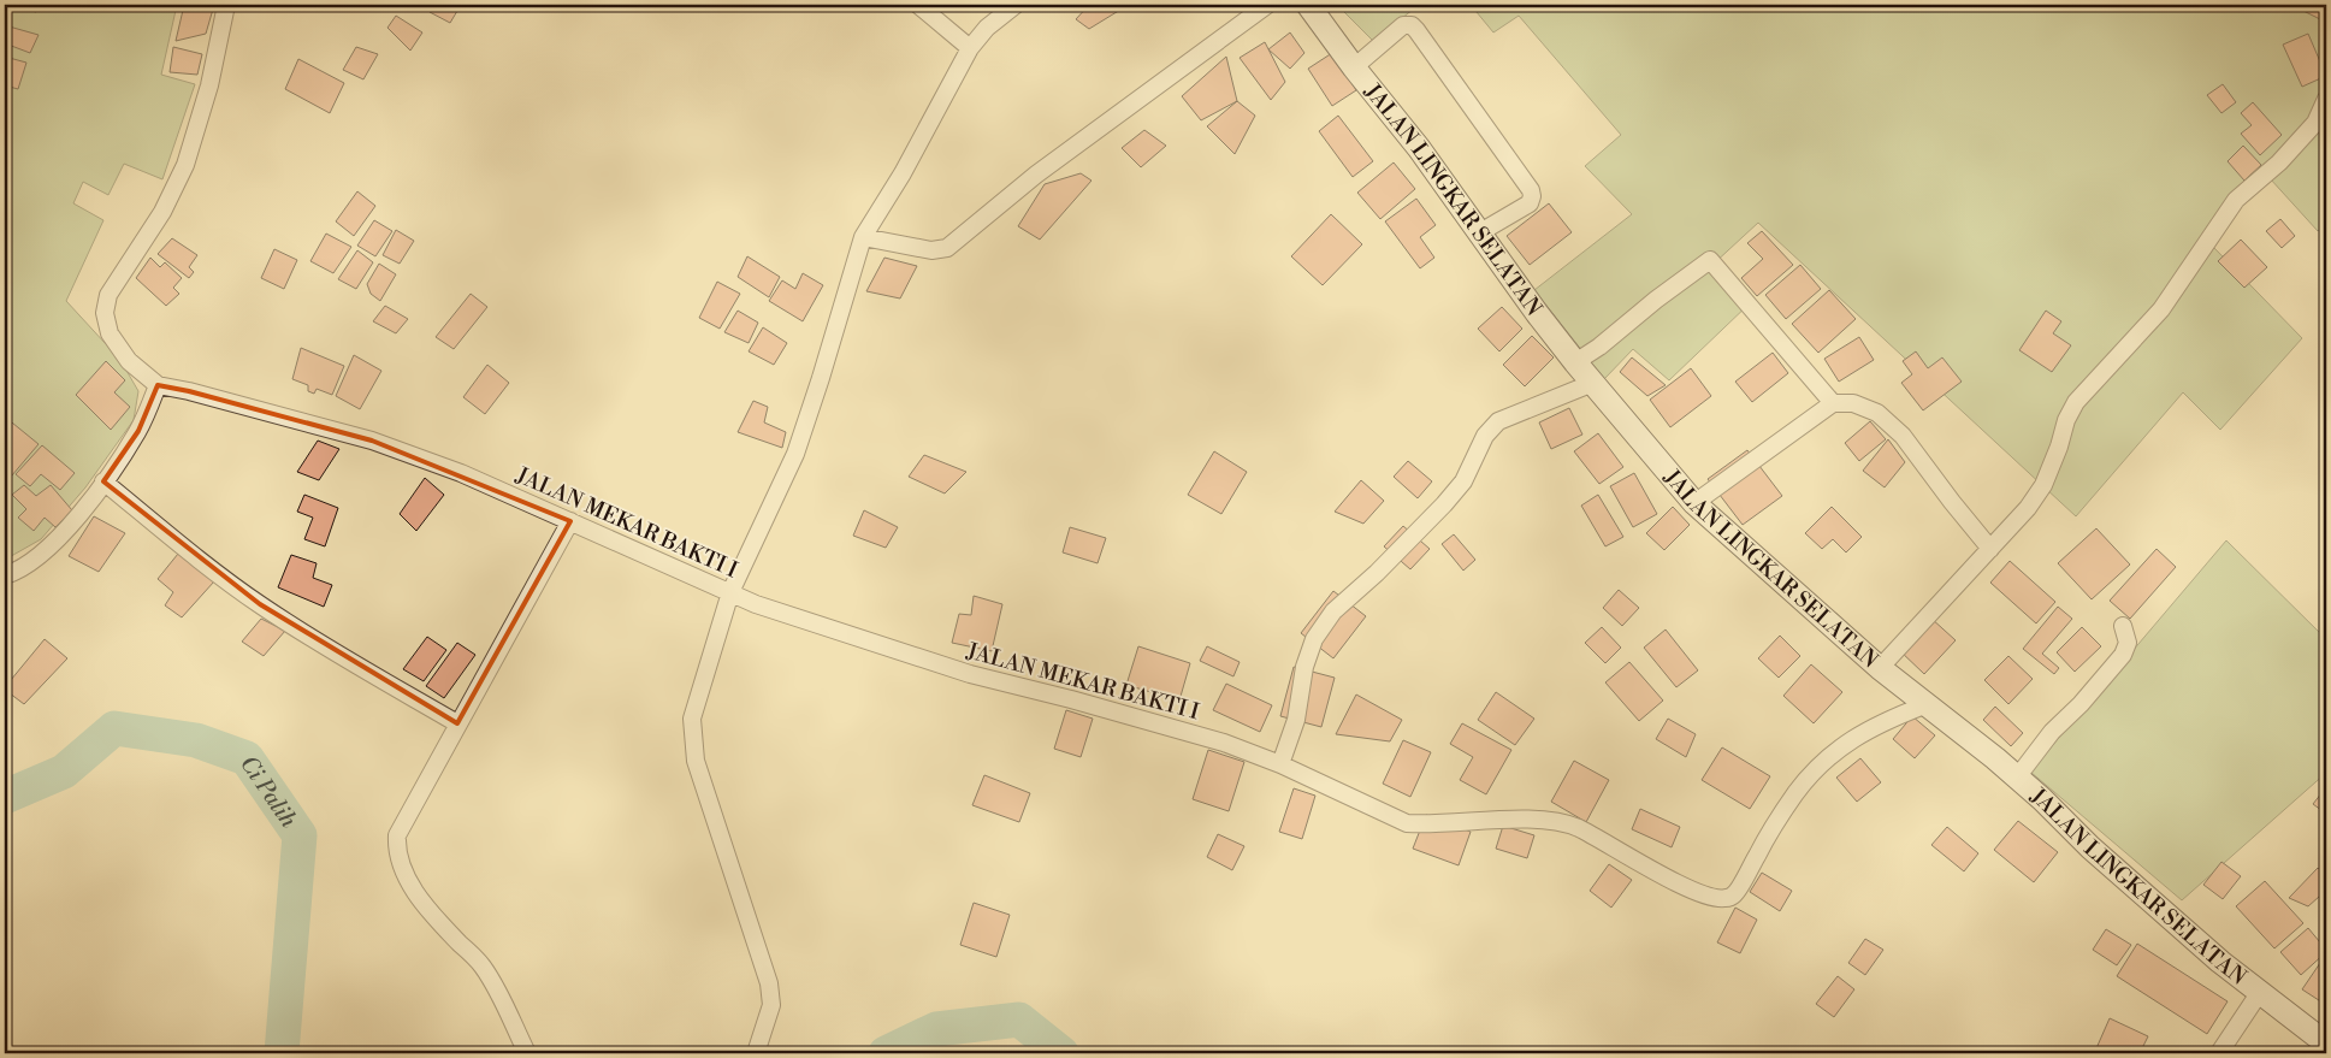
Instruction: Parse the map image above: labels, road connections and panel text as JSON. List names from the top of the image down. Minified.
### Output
{"streets":{"street":["JALAN LINGKAR SELATAN","JALAN MEKAR BAKTI I"]},"crossings":[["JALAN LINGKAR SELATAN","JALAN MEKAR BAKTI I"]],"water":["Ci Palih"]}
